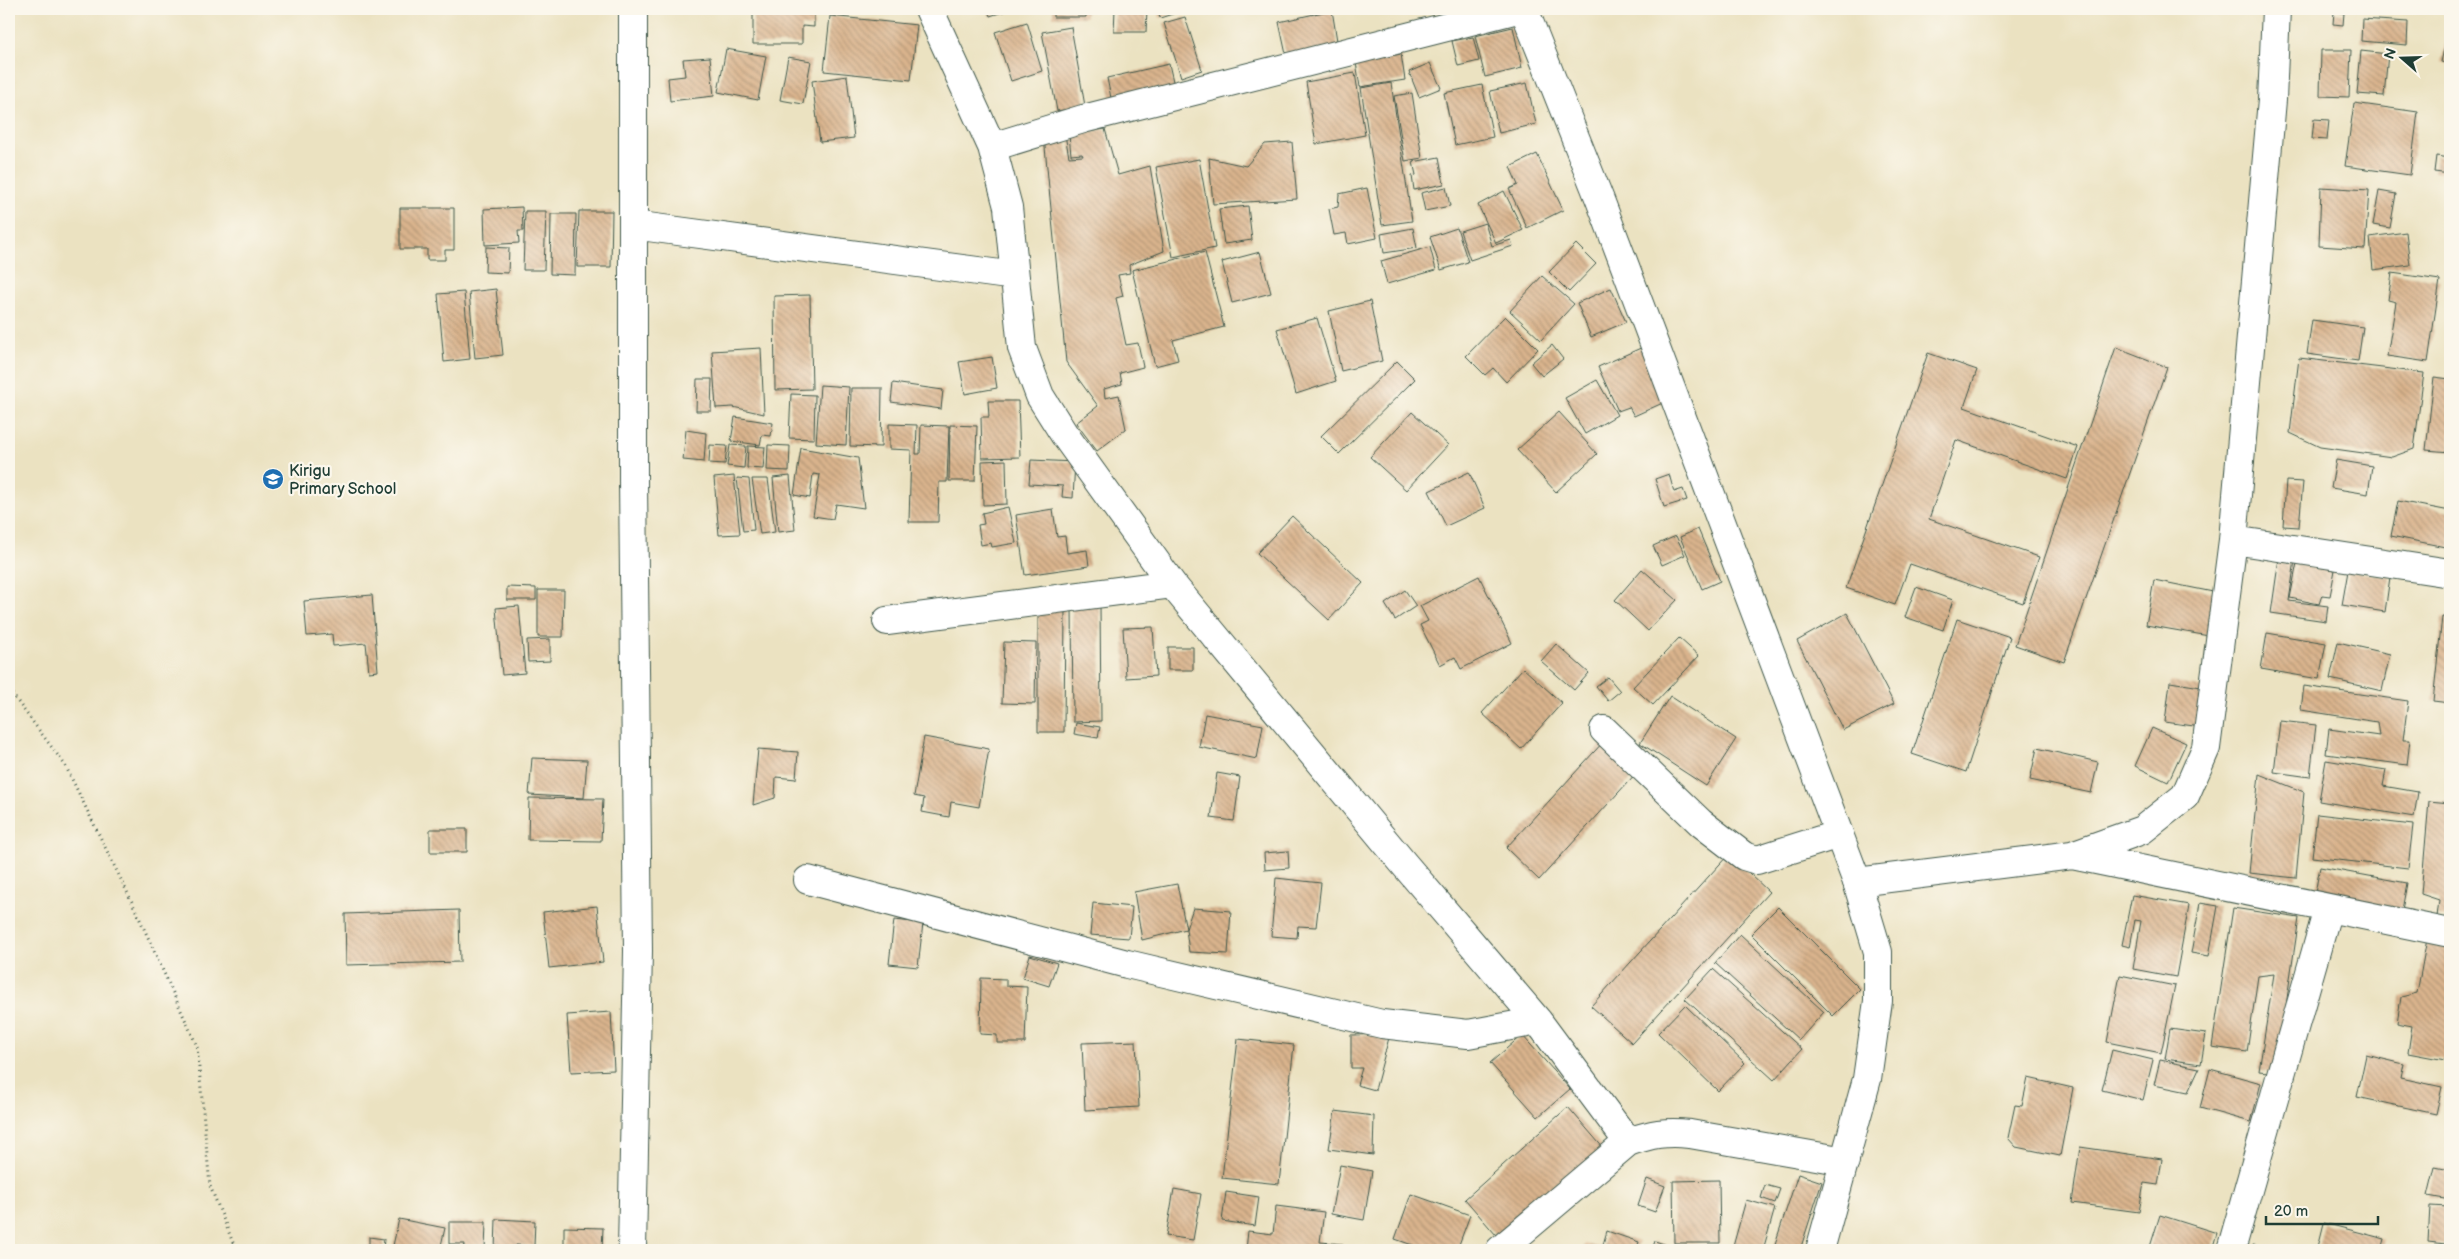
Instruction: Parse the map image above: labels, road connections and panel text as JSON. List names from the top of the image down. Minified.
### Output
{"places":{"school or university":["Kirigu Primary School"]},"scale_bar":"20 m","north":"left"}
